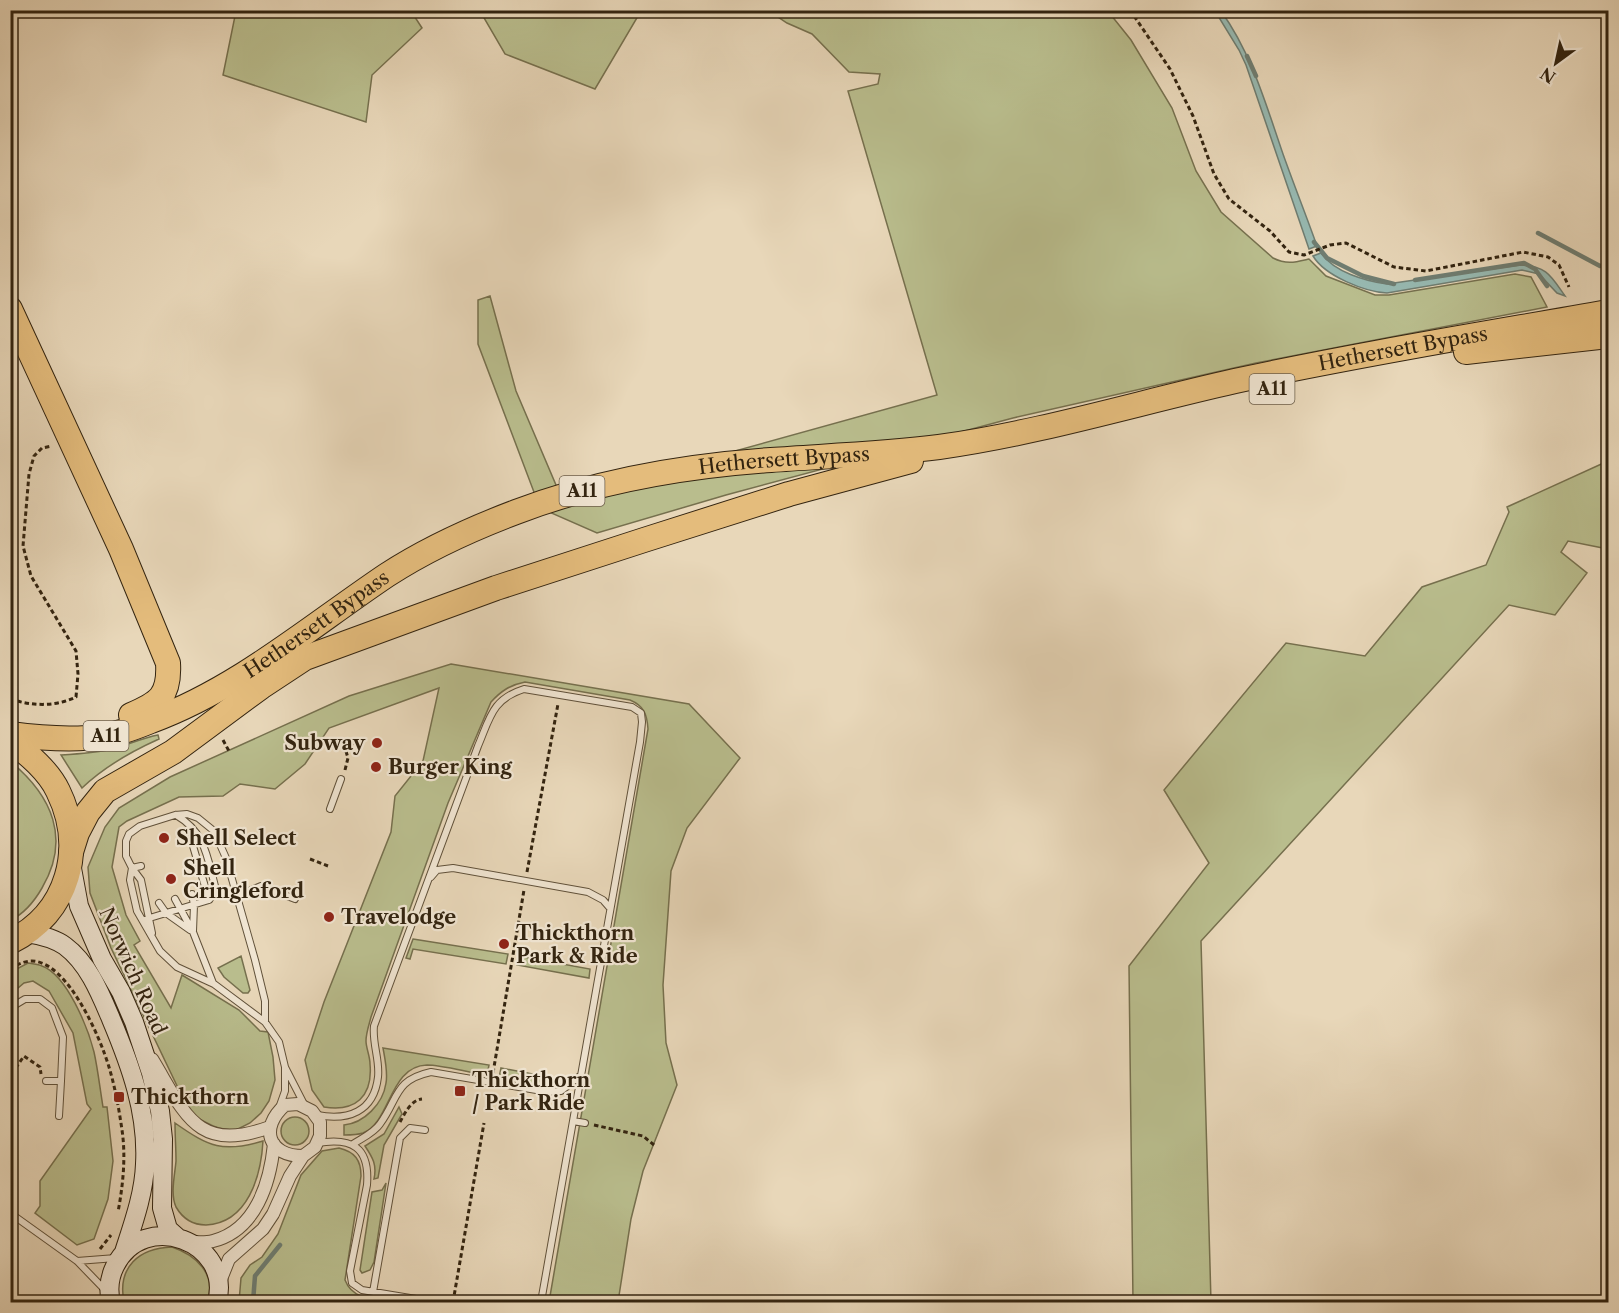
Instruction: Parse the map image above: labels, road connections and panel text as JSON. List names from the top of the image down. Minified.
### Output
{"streets":{"highway":["Hethersett Bypass","A11"],"main road":["Norwich Road"]},"crossings":[["Hethersett Bypass","Norwich Road"]],"places":{"other":["Subway","Burger King","Shell Select","Shell Cringleford","Travelodge","Thickthorn Park & Ride"],"transit":["Thickthorn / Park Ride","Thickthorn"]},"north":"bottom left"}
